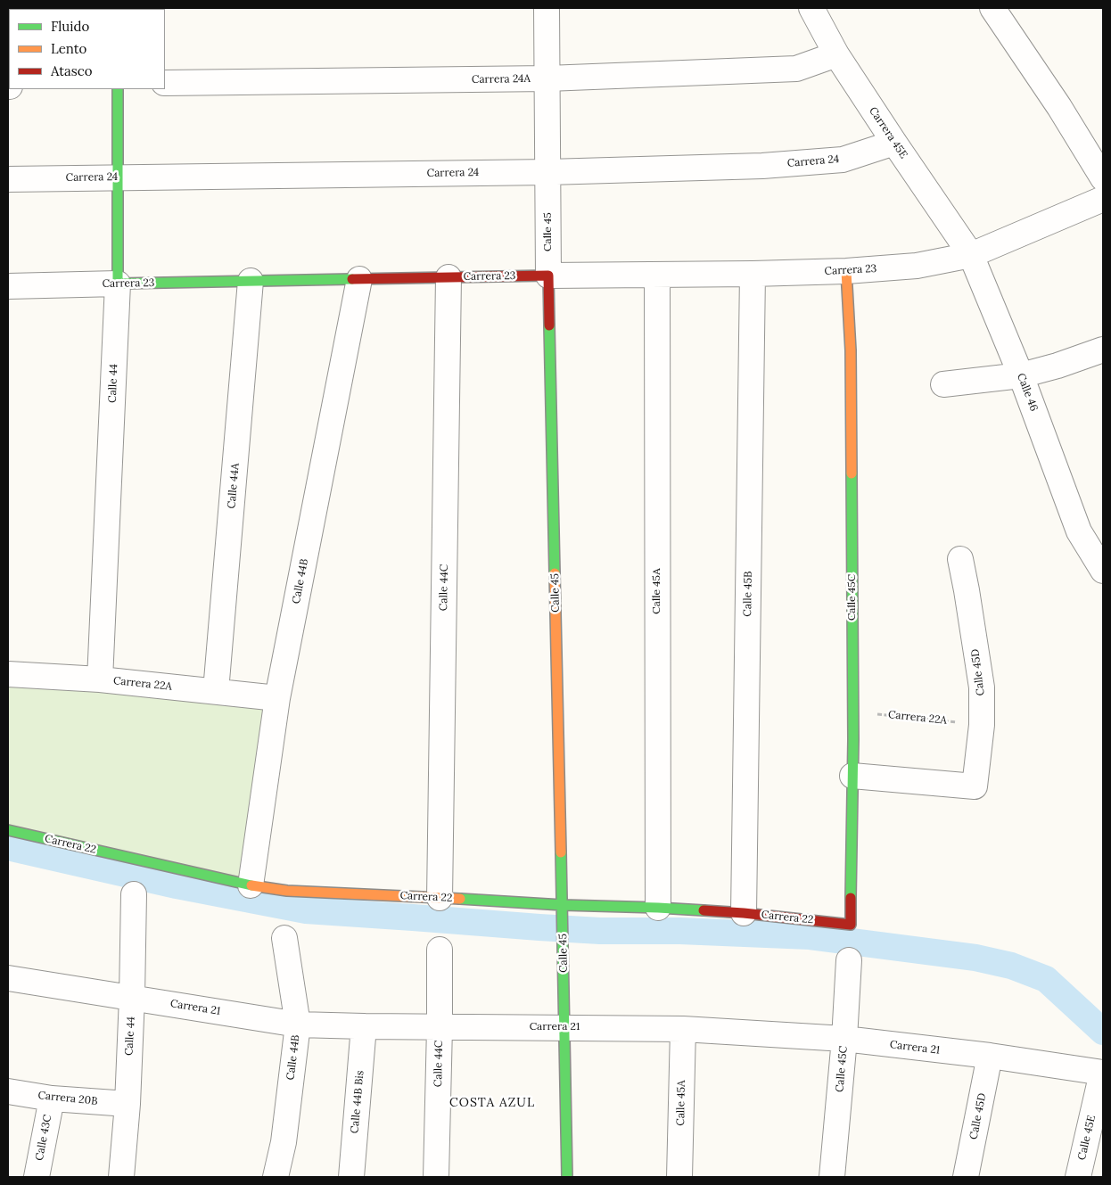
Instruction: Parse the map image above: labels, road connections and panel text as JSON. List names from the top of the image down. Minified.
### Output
{"streets":{"street":["Carrera 24A","Carrera 45E","Carrera 24","Calle 45","Carrera 23","Calle 44","Calle 46","Calle 44A","Calle 44B","Calle 44C","Calle 45A","Calle 45B","Calle 45C","Calle 45D","Carrera 22A","Carrera 22","Carrera 21","Carrera 20B","Calle 44B Bis","Calle 43C","Calle 45E"]},"crossings":[["Carrera 24A","Carrera 45E"],["Carrera 24A","Calle 45"],["Carrera 45E","Carrera 24"],["Carrera 45E","Carrera 23"],["Carrera 45E","Calle 46"],["Carrera 24","Calle 45"],["Carrera 24","Calle 44"],["Calle 45","Carrera 23"],["Calle 45","Carrera 22"],["Calle 45","Carrera 21"],["Carrera 23","Calle 44"],["Carrera 23","Calle 46"],["Carrera 23","Calle 44A"],["Carrera 23","Calle 44B"],["Carrera 23","Calle 44C"],["Carrera 23","Calle 45A"],["Carrera 23","Calle 45B"],["Carrera 23","Calle 45C"],["Calle 44","Carrera 22A"],["Calle 44","Carrera 21"],["Calle 44","Carrera 20B"],["Calle 44A","Carrera 22A"],["Calle 44B","Carrera 22A"],["Calle 44B","Carrera 22"],["Calle 44B","Carrera 21"],["Calle 44C","Carrera 22"],["Calle 44C","Carrera 21"],["Calle 45A","Carrera 22"],["Calle 45A","Carrera 21"],["Calle 45B","Carrera 22"],["Calle 45C","Calle 45D"],["Calle 45C","Carrera 22A"],["Calle 45C","Carrera 22"],["Calle 45C","Carrera 21"],["Calle 45D","Carrera 22A"],["Calle 45D","Carrera 21"],["Carrera 21","Calle 44B Bis"],["Carrera 21","Calle 45E"],["Carrera 20B","Calle 43C"]],"districts":["COSTA AZUL"],"legend":["Fluido","Lento","Atasco"]}
